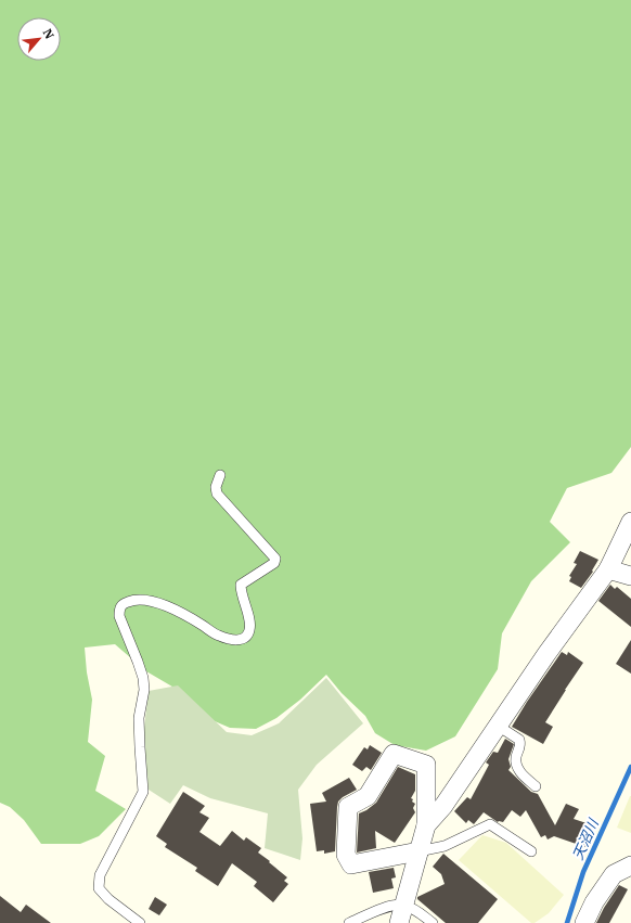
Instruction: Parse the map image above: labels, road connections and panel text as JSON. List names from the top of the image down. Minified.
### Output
{"water":["天沼川"],"north":"top right"}
